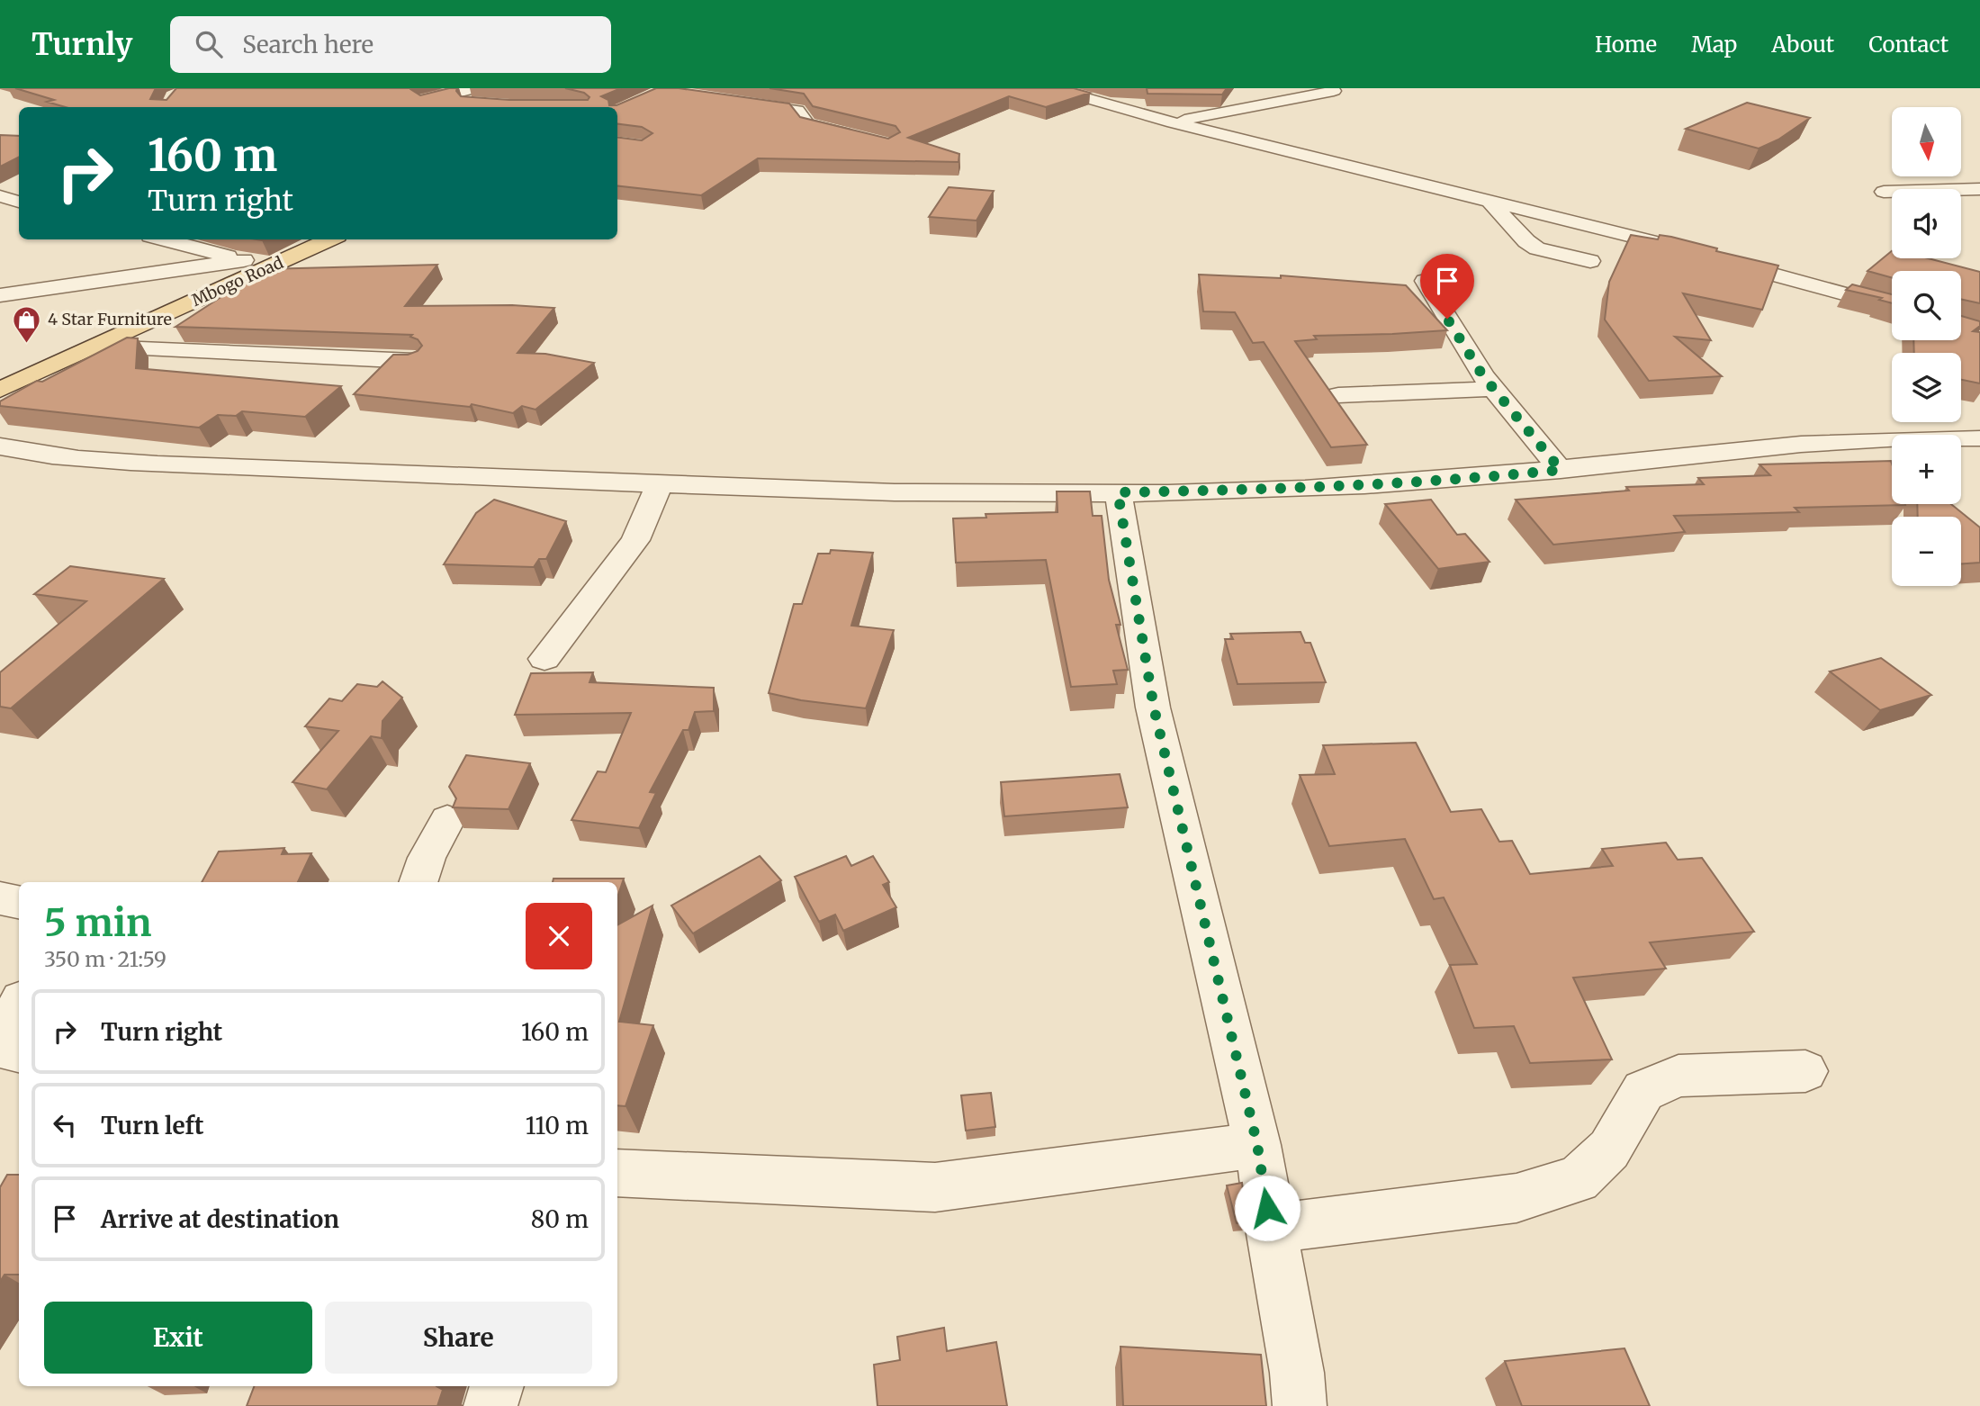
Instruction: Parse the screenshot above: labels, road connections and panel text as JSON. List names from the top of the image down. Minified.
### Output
{"streets":{"main road":["Mbogo Road"]},"places":{"shop":["4 Star Furniture"]},"north":"bottom","page":{"header":"Turnly","search":"Search here","nav":["Home","Map","About","Contact"],"map_buttons":["+","−"],"turn":["160 m","Turn right"],"heading":["5 min","350 m · 21:59"],"list":[{"name":"Turn right","value":"160 m"},{"name":"Turn left","value":"110 m"},{"name":"Arrive at destination","value":"80 m"}],"buttons":["Exit","Share"]}}
